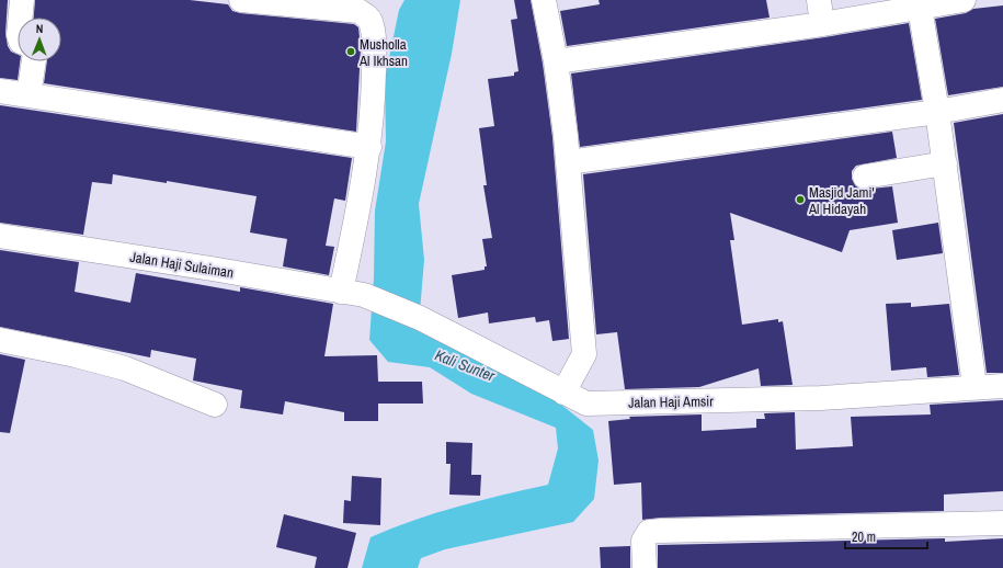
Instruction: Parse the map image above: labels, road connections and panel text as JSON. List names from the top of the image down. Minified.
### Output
{"streets":{"street":["Jalan Haji Sulaiman","Jalan Haji Amsir"]},"crossings":[["Jalan Haji Sulaiman","Jalan Haji Amsir"]],"water":["Kali Sunter"],"places":["Musholla Al Ikhsan","Masjid Jami' Al Hidayah"],"scale_bar":"20 m","north":"top"}
